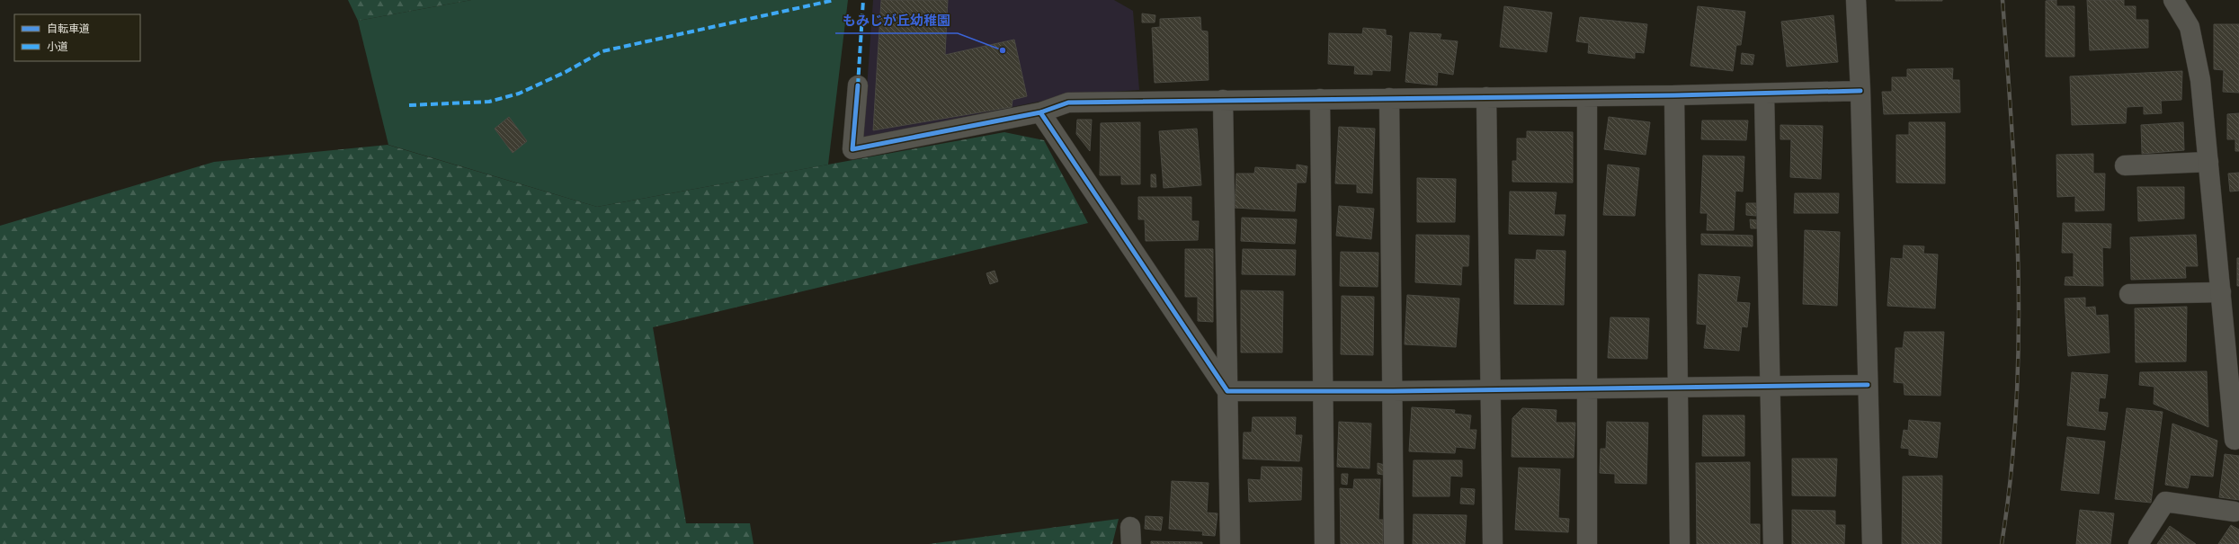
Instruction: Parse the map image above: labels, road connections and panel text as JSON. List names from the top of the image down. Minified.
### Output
{"places":["もみじが丘幼稚園"],"legend":["自転車道","小道"]}
